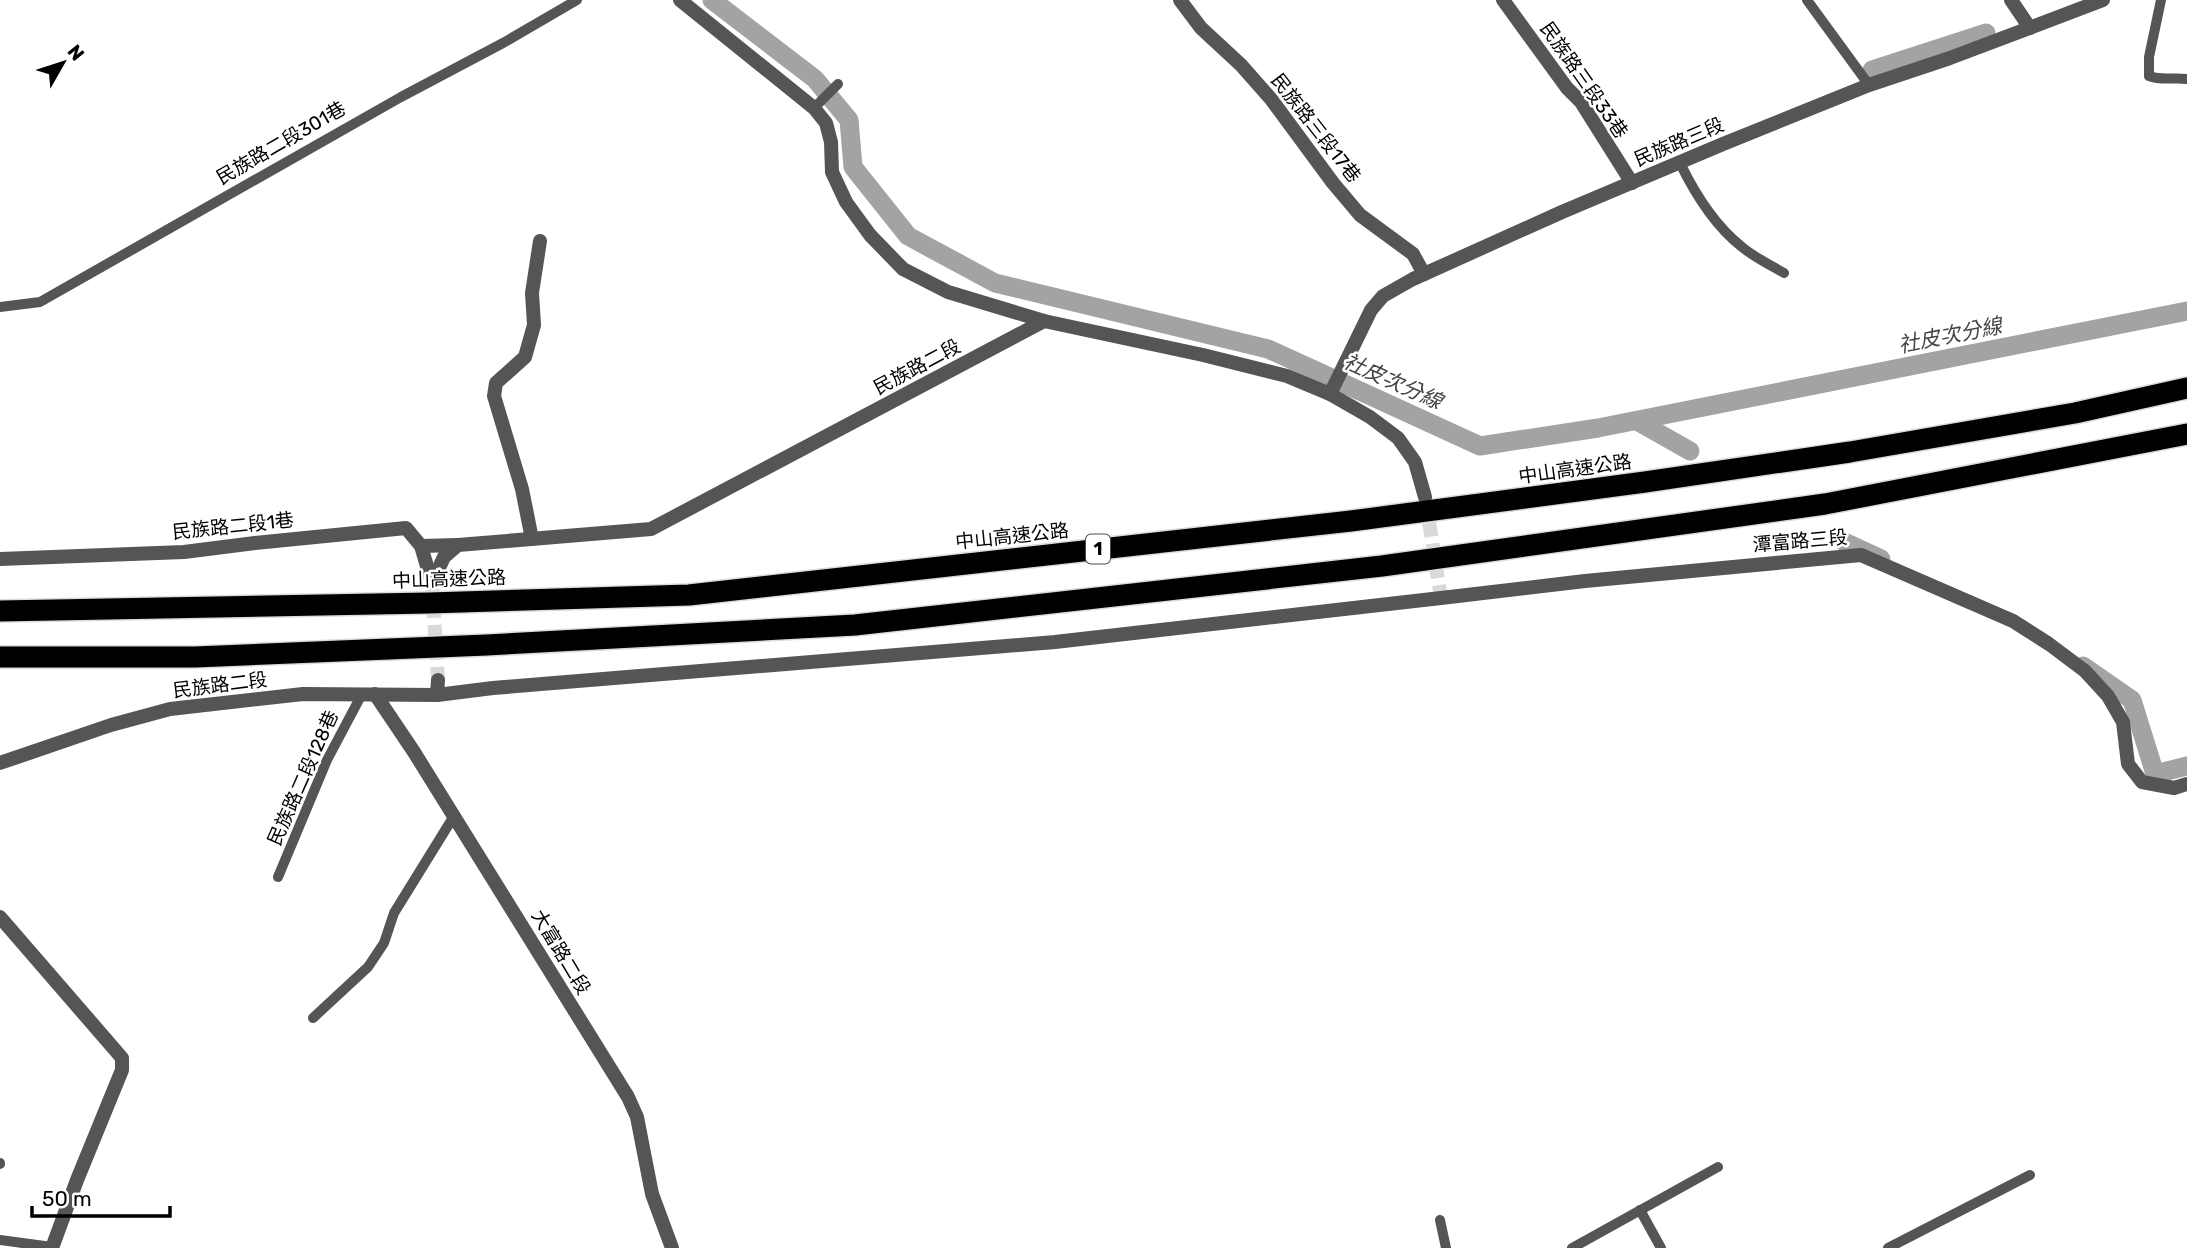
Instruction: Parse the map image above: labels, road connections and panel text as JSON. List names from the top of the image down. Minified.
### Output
{"streets":{"highway":["中山高速公路","1"],"street":["民族路三段33巷","民族路三段17巷","民族路三段","民族路二段","民族路二段1巷","潭富路三段","大富路二段"],"lane":["民族路二段301巷","民族路二段128巷"]},"crossings":[["民族路三段33巷","民族路三段"],["民族路三段17巷","民族路三段"],["民族路二段","民族路二段1巷"],["民族路二段","潭富路三段"],["民族路二段","民族路二段128巷"],["民族路二段","大富路二段"],["民族路二段128巷","大富路二段"]],"water":["社皮次分線"],"scale_bar":"50 m","north":"top right"}
